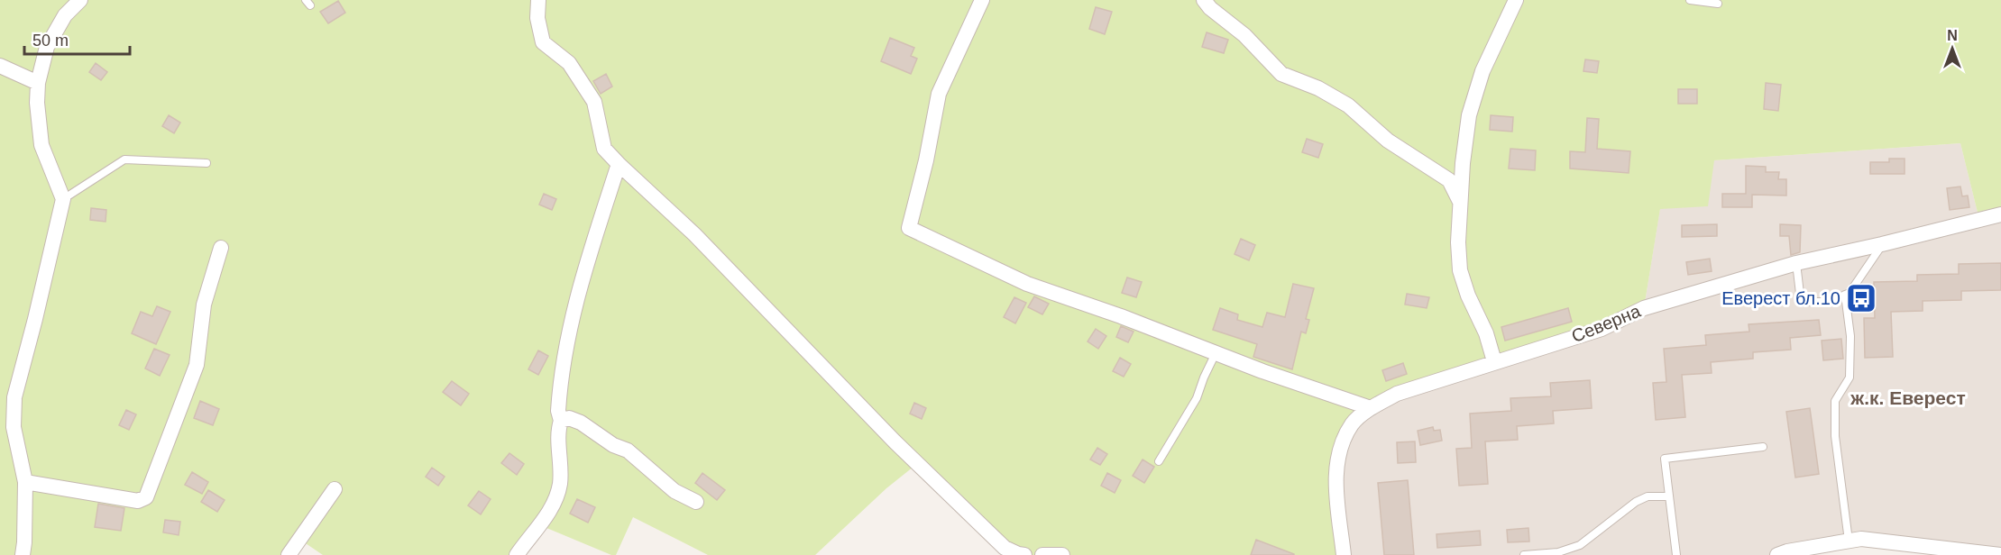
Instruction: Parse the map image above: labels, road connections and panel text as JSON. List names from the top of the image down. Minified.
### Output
{"streets":{"street":["Северна"]},"districts":["ж.к. Еверест"],"places":{"bus stop":["Еверест бл.10"]},"scale_bar":"50 m","north":"top"}
